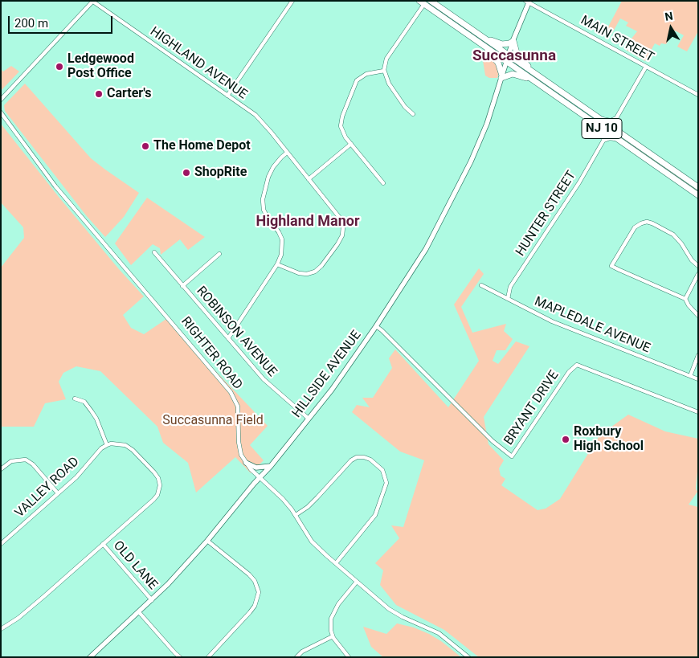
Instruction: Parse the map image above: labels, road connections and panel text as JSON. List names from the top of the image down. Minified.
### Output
{"streets":{"highway":["NJ 10"],"main road":["HILLSIDE AVENUE"],"street":["MAIN STREET","HIGHLAND AVENUE","HUNTER STREET","MAPLEDALE AVENUE","ROBINSON AVENUE","RIGHTER ROAD","BRYANT DRIVE","VALLEY ROAD","OLD LANE"]},"crossings":[["MAIN STREET","HILLSIDE AVENUE"],["NJ 10","HILLSIDE AVENUE"],["HUNTER STREET","MAPLEDALE AVENUE"],["ROBINSON AVENUE","HILLSIDE AVENUE"],["RIGHTER ROAD","HILLSIDE AVENUE"],["HILLSIDE AVENUE","BRYANT DRIVE"],["HILLSIDE AVENUE","OLD LANE"]],"districts":["Succasunna","Highland Manor"],"parks":["Succasunna Field"],"places":["Ledgewood Post Office","Carter's","The Home Depot","ShopRite","Roxbury High School"],"scale_bar":"200 m","north":"top"}
